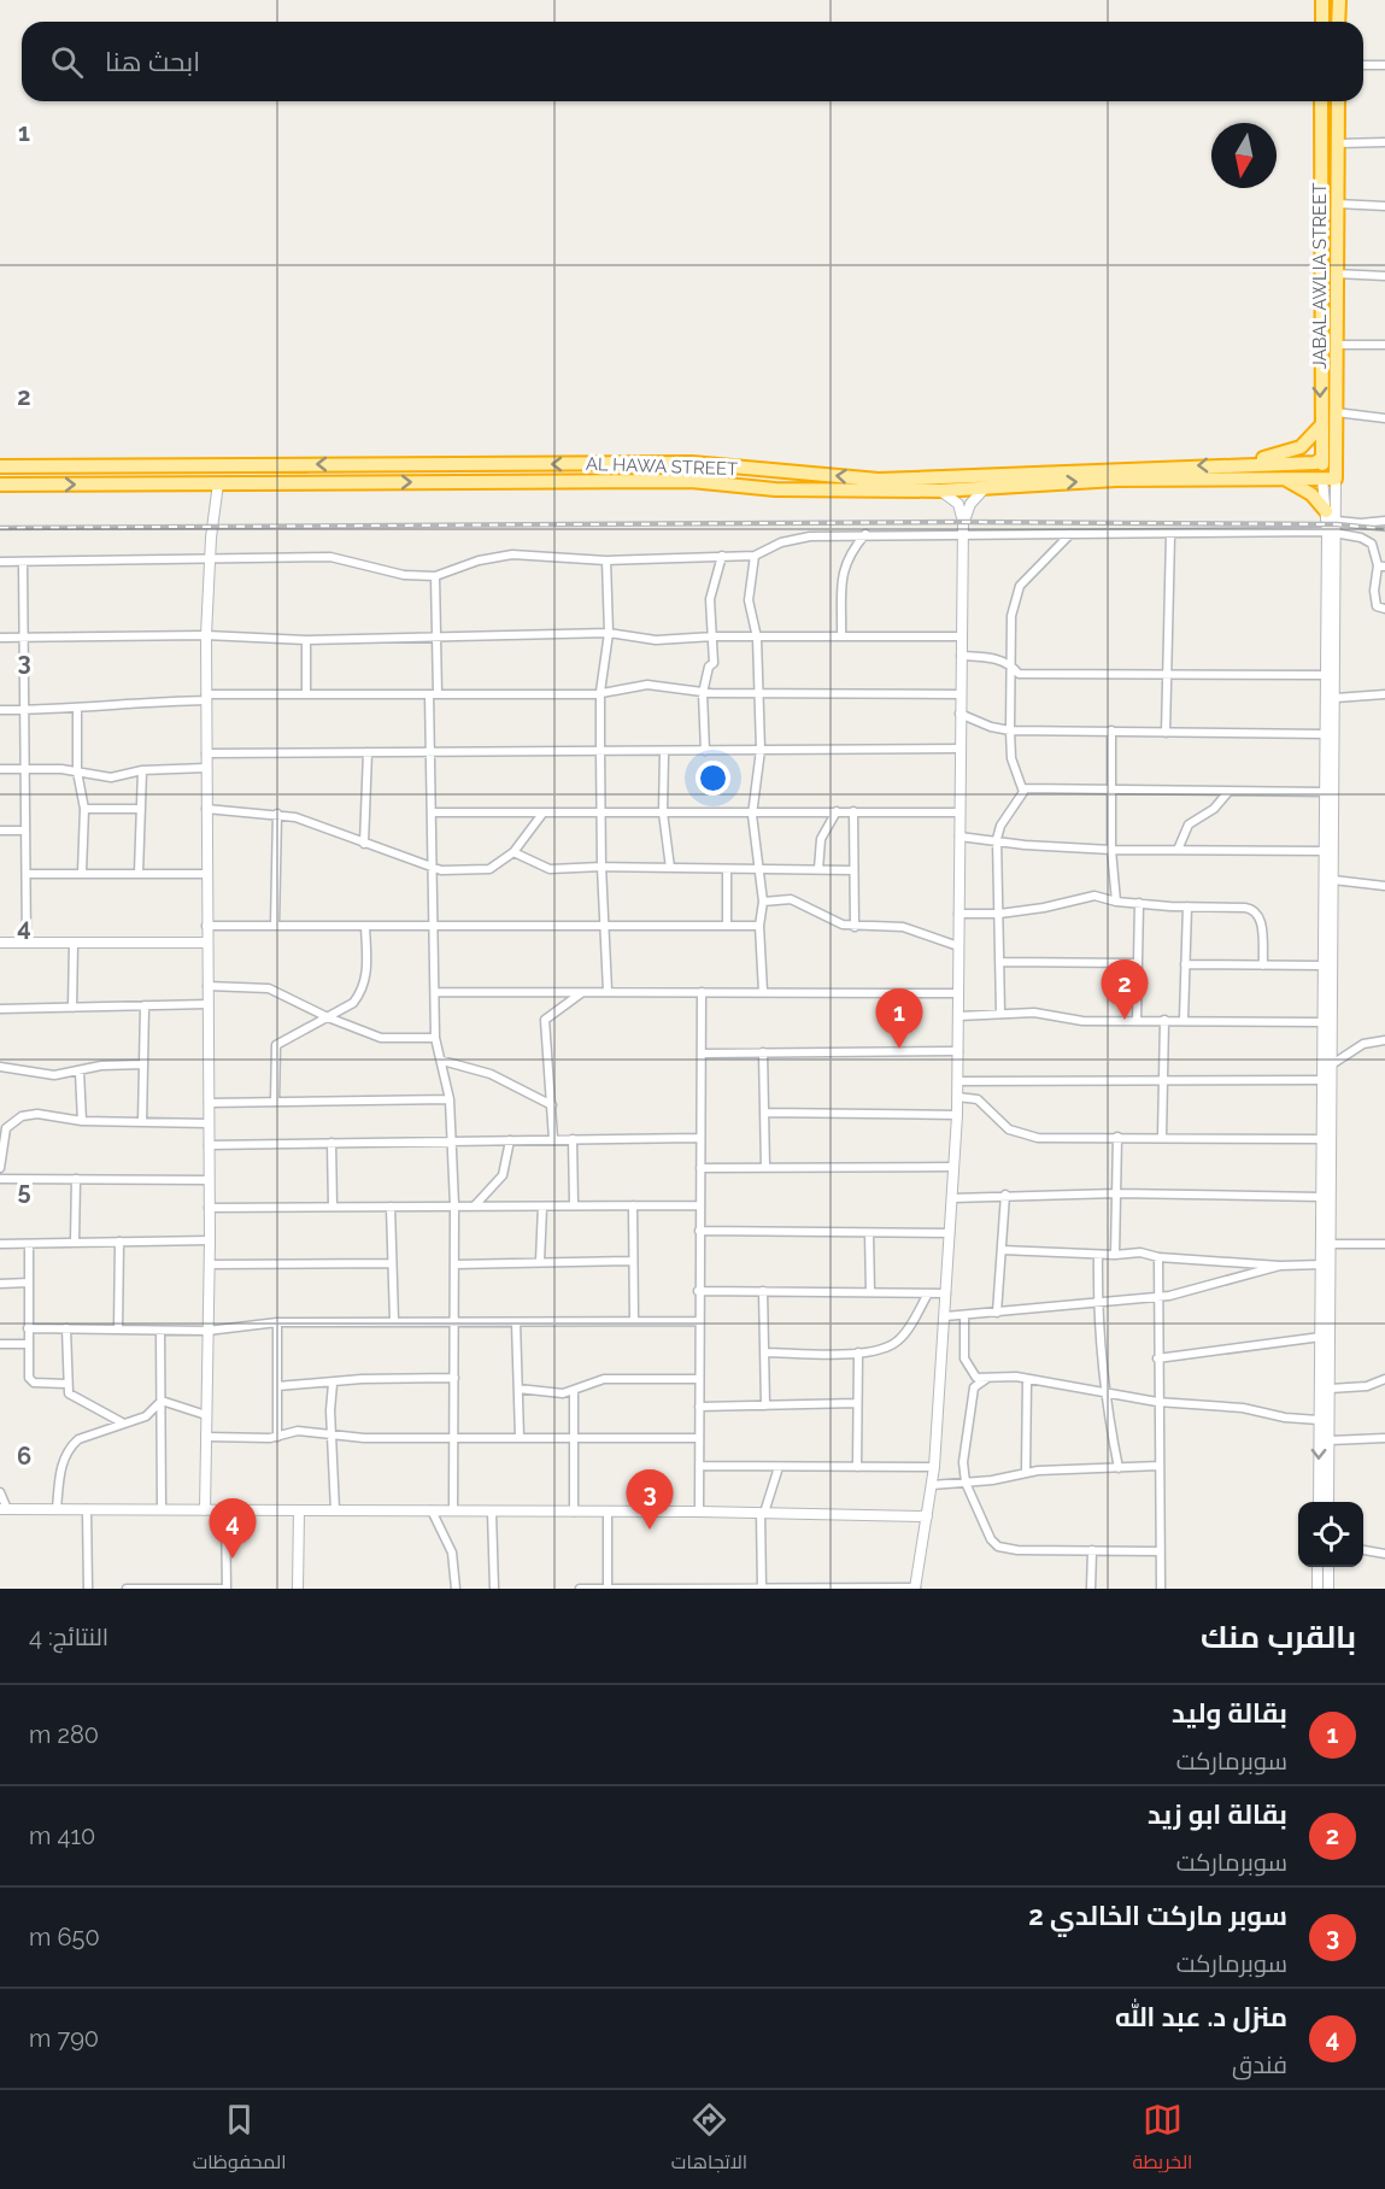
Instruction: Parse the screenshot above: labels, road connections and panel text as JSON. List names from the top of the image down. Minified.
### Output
{"streets":{"highway":["JABAL AWLIA STREET","AL HAWA STREET"]},"crossings":[["JABAL AWLIA STREET","AL HAWA STREET"]],"north":"bottom","page":{"search":"ابحث هنا","pins":["2","1","3","4"],"heading":["بالقرب منك","النتائج: 4"],"list":[{"mark":"1","name":"بقالة وليد","note":"سوبرماركت","value":"280 m"},{"mark":"2","name":"بقالة ابو زيد","note":"سوبرماركت","value":"410 m"},{"mark":"3","name":"سوبر ماركت الخالدي 2","note":"سوبرماركت","value":"650 m"},{"mark":"4","name":"منزل د. عبد الله","note":"فندق","value":"790 m"}],"nav":["الخريطة","الاتجاهات","المحفوظات"]},"grid":{"rows":["1","2","3","4","5","6"]}}
